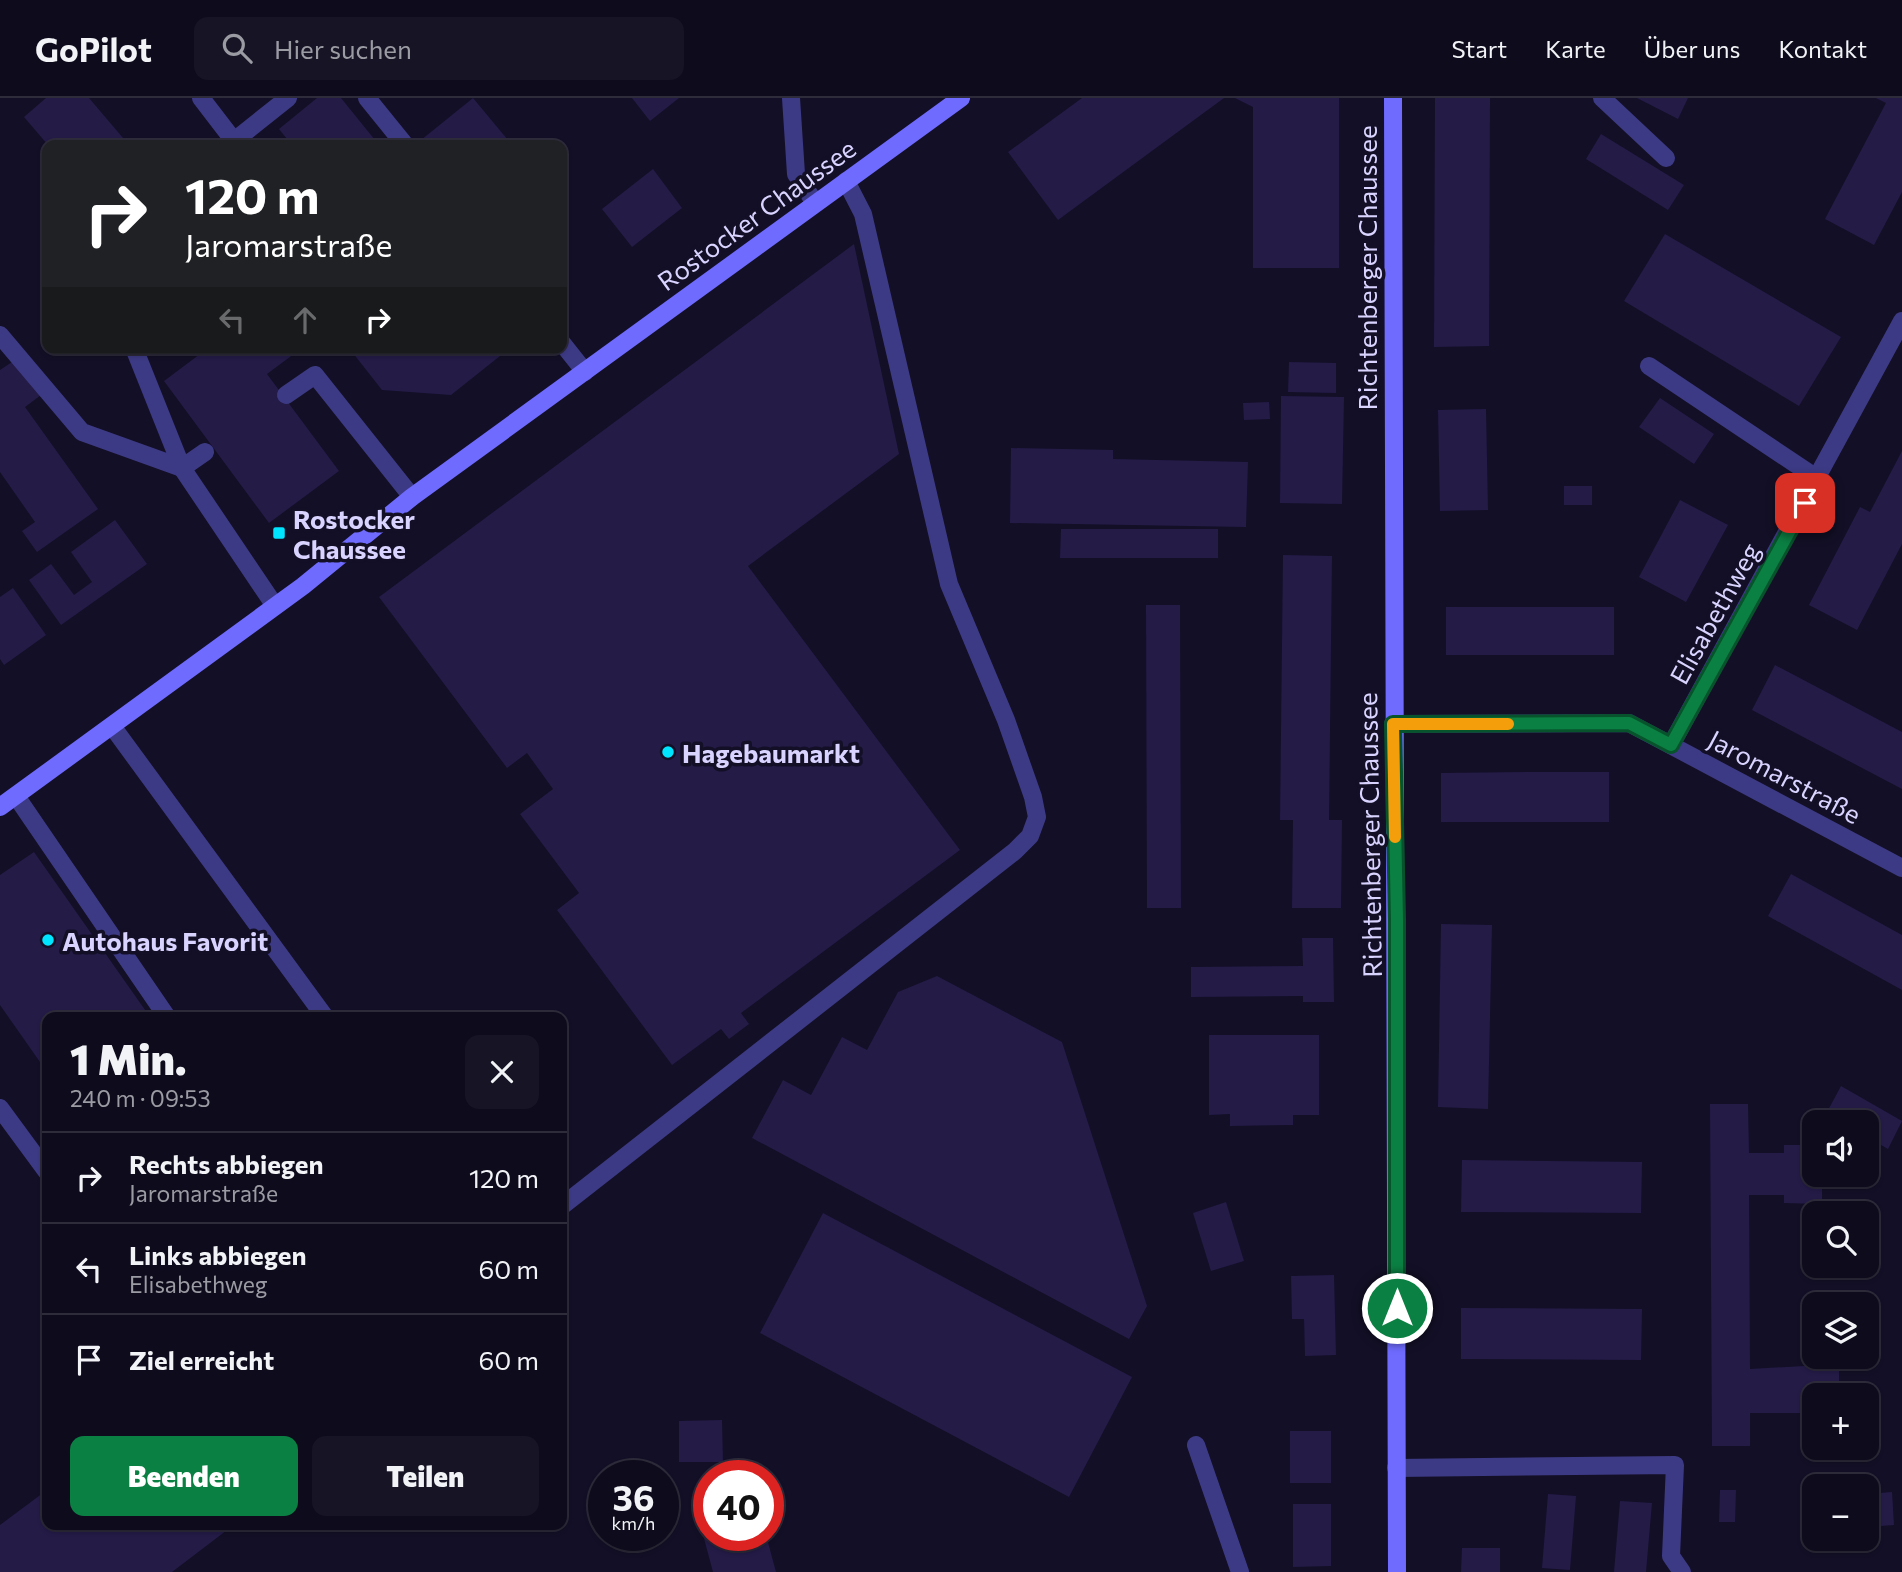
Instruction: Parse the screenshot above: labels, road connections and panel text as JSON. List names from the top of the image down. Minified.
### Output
{"streets":{"street":["Rostocker Chaussee","Richtenberger Chaussee","Elisabethweg","Jaromarstraße"]},"crossings":[["Richtenberger Chaussee","Jaromarstraße"],["Elisabethweg","Jaromarstraße"]],"places":{"transit":["Rostocker Chaussee"],"other":["Hagebaumarkt","Autohaus Favorit"]},"page":{"header":"GoPilot","search":"Hier suchen","nav":["Start","Karte","Über uns","Kontakt"],"turn":["120 m","Jaromarstraße"],"heading":["1 Min.","240 m · 09:53"],"map_buttons":["+","−"],"list":[{"name":"Rechts abbiegen","note":"Jaromarstraße","value":"120 m"},{"name":"Links abbiegen","note":"Elisabethweg","value":"60 m"},{"name":"Ziel erreicht","value":"60 m"}],"buttons":["Beenden","Teilen"],"speed":"36 km/h","limit":"40"}}
